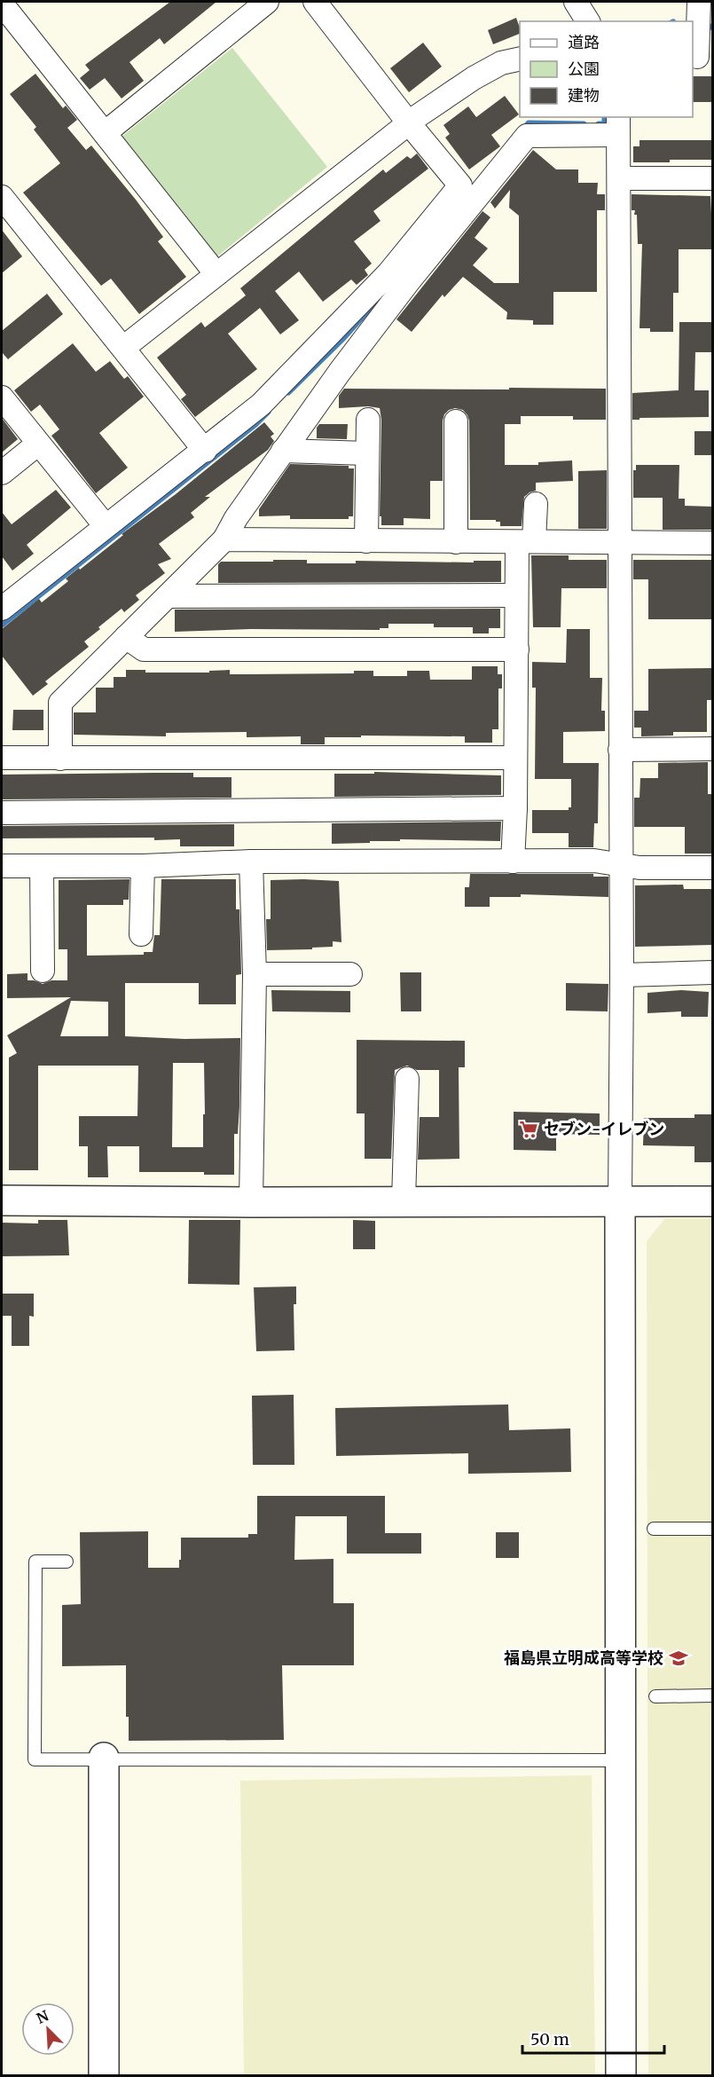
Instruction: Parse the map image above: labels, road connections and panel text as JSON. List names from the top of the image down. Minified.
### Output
{"places":{"supermarket":["セブン-イレブン"],"school or university":["福島県立明成高等学校"]},"legend":["道路","公園","建物"],"scale_bar":"50 m","north":"top left"}
